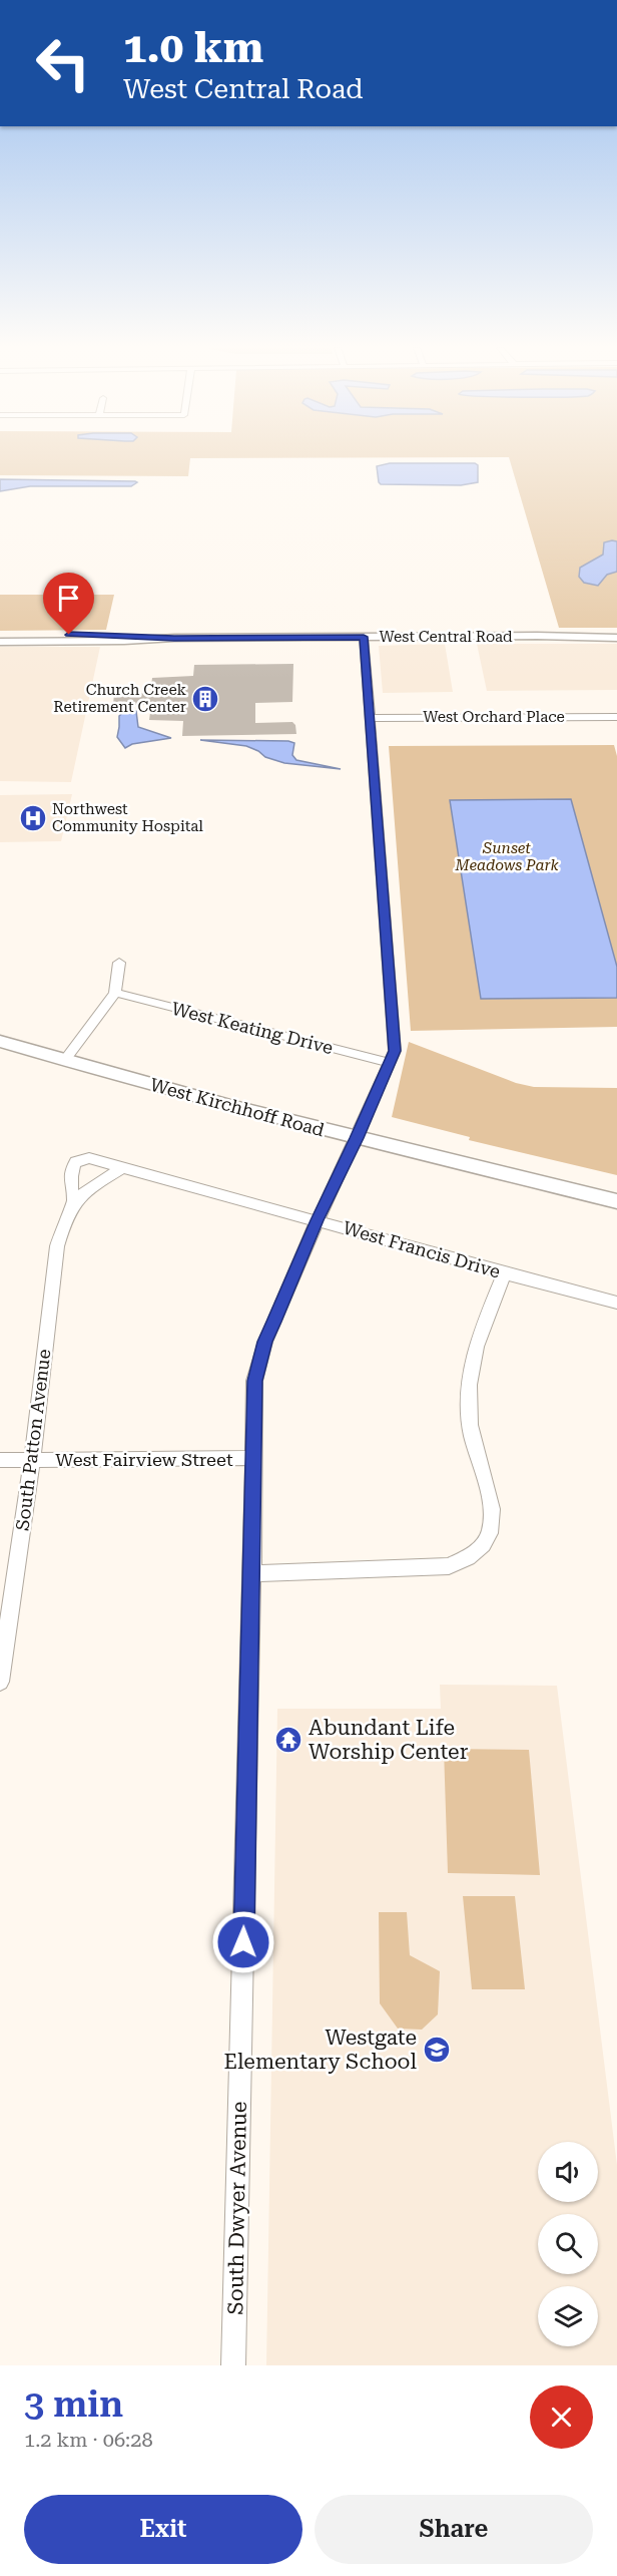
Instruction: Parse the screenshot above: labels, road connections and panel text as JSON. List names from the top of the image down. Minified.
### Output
{"streets":{"main road":["West Central Road","West Kirchhoff Road"],"street":["West Orchard Place","West Keating Drive","West Francis Drive","South Patton Avenue","West Fairview Street","South Dwyer Avenue"]},"crossings":[["West Central Road","South Dwyer Avenue"],["West Orchard Place","South Dwyer Avenue"],["West Keating Drive","South Dwyer Avenue"],["West Kirchhoff Road","South Dwyer Avenue"],["West Francis Drive","South Patton Avenue"],["West Francis Drive","South Dwyer Avenue"],["South Patton Avenue","West Fairview Street"],["West Fairview Street","South Dwyer Avenue"]],"parks":["Sunset Meadows Park"],"places":{"building":["Church Creek Retirement Center"],"hospital":["Northwest Community Hospital"],"temple":["Abundant Life Worship Center"],"school or university":["Westgate Elementary School"]},"page":{"turn":["1.0 km","West Central Road"],"heading":["3 min","1.2 km · 06:28"],"buttons":["Exit","Share"]}}
